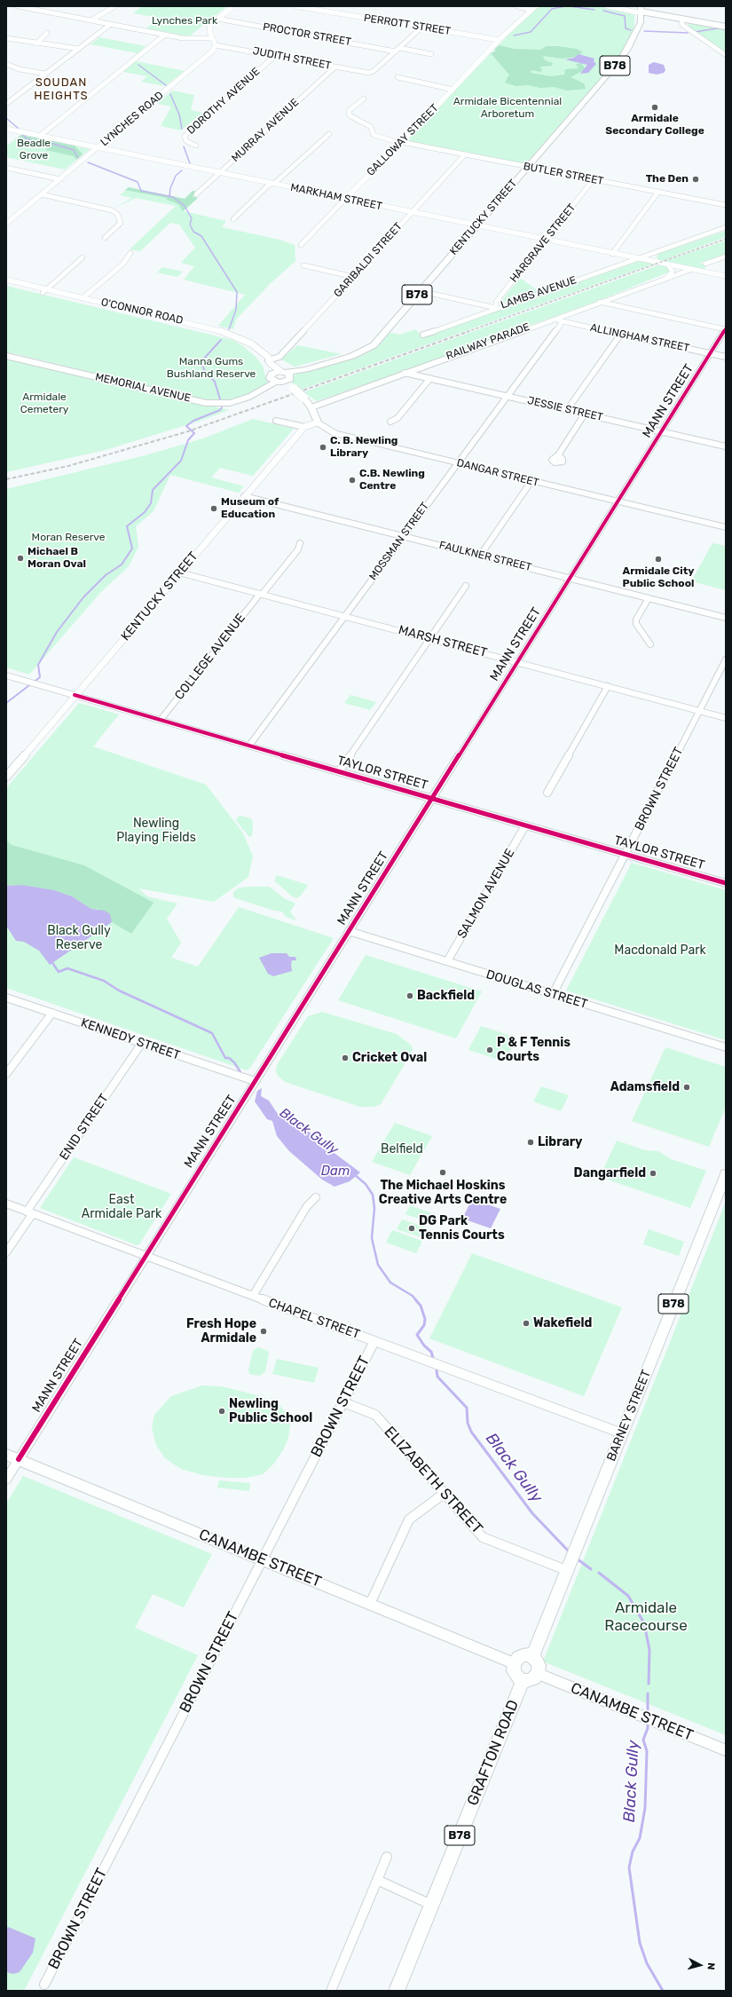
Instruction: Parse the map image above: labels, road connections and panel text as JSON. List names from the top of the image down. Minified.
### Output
{"streets":{"main road":["B78","KENTUCKY STREET","DANGAR STREET","BARNEY STREET","GRAFTON ROAD"],"street":["PERROTT STREET","PROCTOR STREET","JUDITH STREET","DOROTHY AVENUE","LYNCHES ROAD","MURRAY AVENUE","GALLOWAY STREET","BUTLER STREET","MARKHAM STREET","HARGRAVE STREET","GARIBALDI STREET","LAMBS AVENUE","O'CONNOR ROAD","ALLINGHAM STREET","RAILWAY PARADE","MEMORIAL AVENUE","MANN STREET","JESSIE STREET","MOSSMAN STREET","FAULKNER STREET","MARSH STREET","COLLEGE AVENUE","TAYLOR STREET","BROWN STREET","SALMON AVENUE","DOUGLAS STREET","KENNEDY STREET","ENID STREET","CHAPEL STREET","ELIZABETH STREET","CANAMBE STREET"]},"crossings":[["PERROTT STREET","GALLOWAY STREET"],["PROCTOR STREET","JUDITH STREET"],["JUDITH STREET","DOROTHY AVENUE"],["JUDITH STREET","LYNCHES ROAD"],["JUDITH STREET","MURRAY AVENUE"],["B78","KENTUCKY STREET"],["B78","O'CONNOR ROAD"],["LYNCHES ROAD","MARKHAM STREET"],["MURRAY AVENUE","MARKHAM STREET"],["GALLOWAY STREET","BUTLER STREET"],["GALLOWAY STREET","MARKHAM STREET"],["BUTLER STREET","KENTUCKY STREET"],["BUTLER STREET","HARGRAVE STREET"],["BUTLER STREET","GARIBALDI STREET"],["MARKHAM STREET","KENTUCKY STREET"],["MARKHAM STREET","HARGRAVE STREET"],["MARKHAM STREET","GARIBALDI STREET"],["MARKHAM STREET","LAMBS AVENUE"],["MARKHAM STREET","RAILWAY PARADE"],["KENTUCKY STREET","O'CONNOR ROAD"],["KENTUCKY STREET","FAULKNER STREET"],["KENTUCKY STREET","MARSH STREET"],["KENTUCKY STREET","TAYLOR STREET"],["HARGRAVE STREET","LAMBS AVENUE"],["GARIBALDI STREET","O'CONNOR ROAD"],["ALLINGHAM STREET","RAILWAY PARADE"],["ALLINGHAM STREET","MANN STREET"],["ALLINGHAM STREET","MOSSMAN STREET"],["RAILWAY PARADE","JESSIE STREET"],["MANN STREET","JESSIE STREET"],["MANN STREET","DANGAR STREET"],["MANN STREET","FAULKNER STREET"],["MANN STREET","MARSH STREET"],["MANN STREET","TAYLOR STREET"],["MANN STREET","DOUGLAS STREET"],["MANN STREET","KENNEDY STREET"],["MANN STREET","CHAPEL STREET"],["MANN STREET","CANAMBE STREET"],["JESSIE STREET","MOSSMAN STREET"],["DANGAR STREET","MOSSMAN STREET"],["MOSSMAN STREET","FAULKNER STREET"],["MOSSMAN STREET","MARSH STREET"],["MOSSMAN STREET","TAYLOR STREET"],["MARSH STREET","COLLEGE AVENUE"],["MARSH STREET","BROWN STREET"],["COLLEGE AVENUE","TAYLOR STREET"],["TAYLOR STREET","BROWN STREET"],["TAYLOR STREET","SALMON AVENUE"],["BROWN STREET","DOUGLAS STREET"],["BROWN STREET","CHAPEL STREET"],["BROWN STREET","ELIZABETH STREET"],["BROWN STREET","CANAMBE STREET"],["SALMON AVENUE","DOUGLAS STREET"],["KENNEDY STREET","ENID STREET"],["ENID STREET","CHAPEL STREET"],["CHAPEL STREET","BARNEY STREET"],["BARNEY STREET","ELIZABETH STREET"],["BARNEY STREET","CANAMBE STREET"],["BARNEY STREET","GRAFTON ROAD"],["CANAMBE STREET","GRAFTON ROAD"]],"districts":["SOUDAN HEIGHTS"],"water":["Black Gully","Dam"],"parks":["Lynches Park","Armidale Bicentennial Arboretum","Beadle Grove","Manna Gums Bushland Reserve","Armidale Cemetery","Moran Reserve","Newling Playing Fields","Black Gully Reserve","Macdonald Park","Belfield","East Armidale Park","Armidale Racecourse"],"places":["Armidale Secondary College","The Den","C. B. Newling Library","C.B. Newling Centre","Museum of Education","Michael B Moran Oval","Armidale City Public School","Backfield","P & F Tennis Courts","Cricket Oval","Adamsfield","Library","The Michael Hoskins Creative Arts Centre","Dangarfield","DG Park Tennis Courts","Wakefield","Fresh Hope Armidale","Newling Public School"],"north":"right"}
